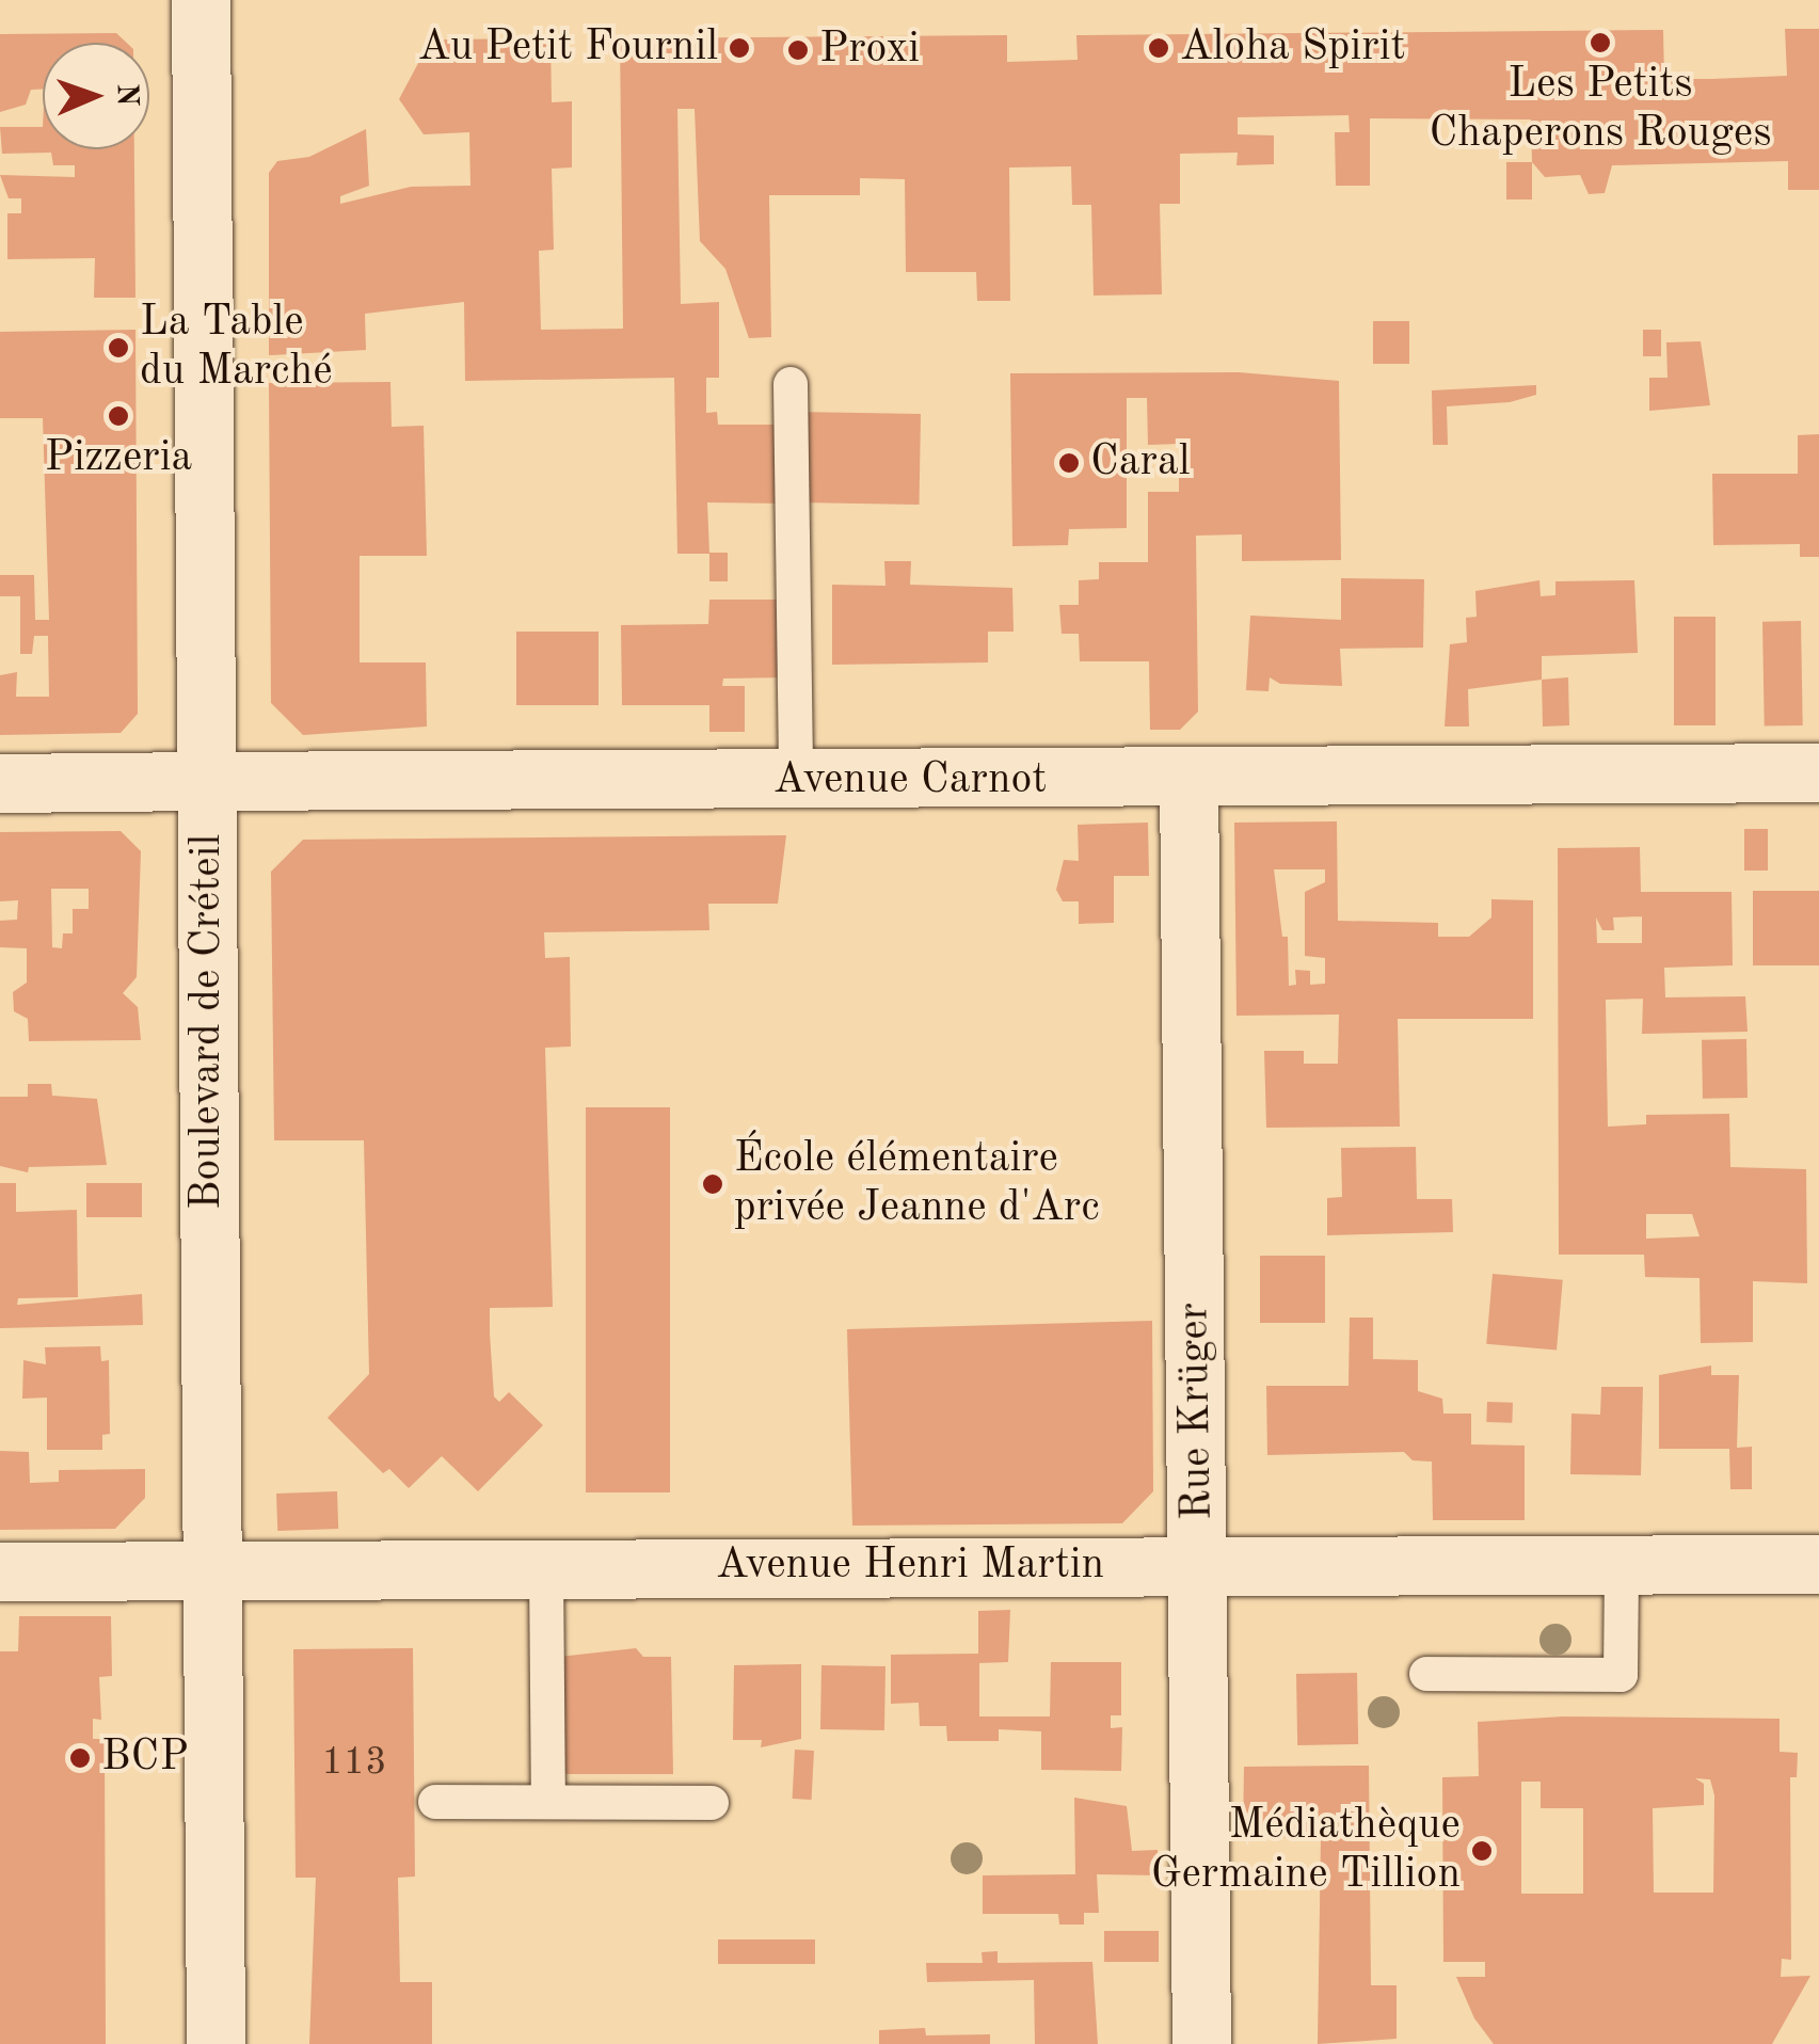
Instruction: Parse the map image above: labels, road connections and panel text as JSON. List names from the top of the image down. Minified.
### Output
{"streets":{"street":["Avenue Carnot","Boulevard de Créteil","Rue Krüger","Avenue Henri Martin"]},"crossings":[["Avenue Carnot","Boulevard de Créteil"],["Avenue Carnot","Rue Krüger"],["Boulevard de Créteil","Avenue Henri Martin"],["Rue Krüger","Avenue Henri Martin"]],"places":["Les Petits Chaperons Rouges","Au Petit Fournil","Aloha Spirit","Proxi","La Table du Marché","Pizzeria","Caral","École élémentaire privée Jeanne d'Arc","BCP","Médiathèque Germaine Tillion"],"house_numbers":["113"],"north":"right"}
